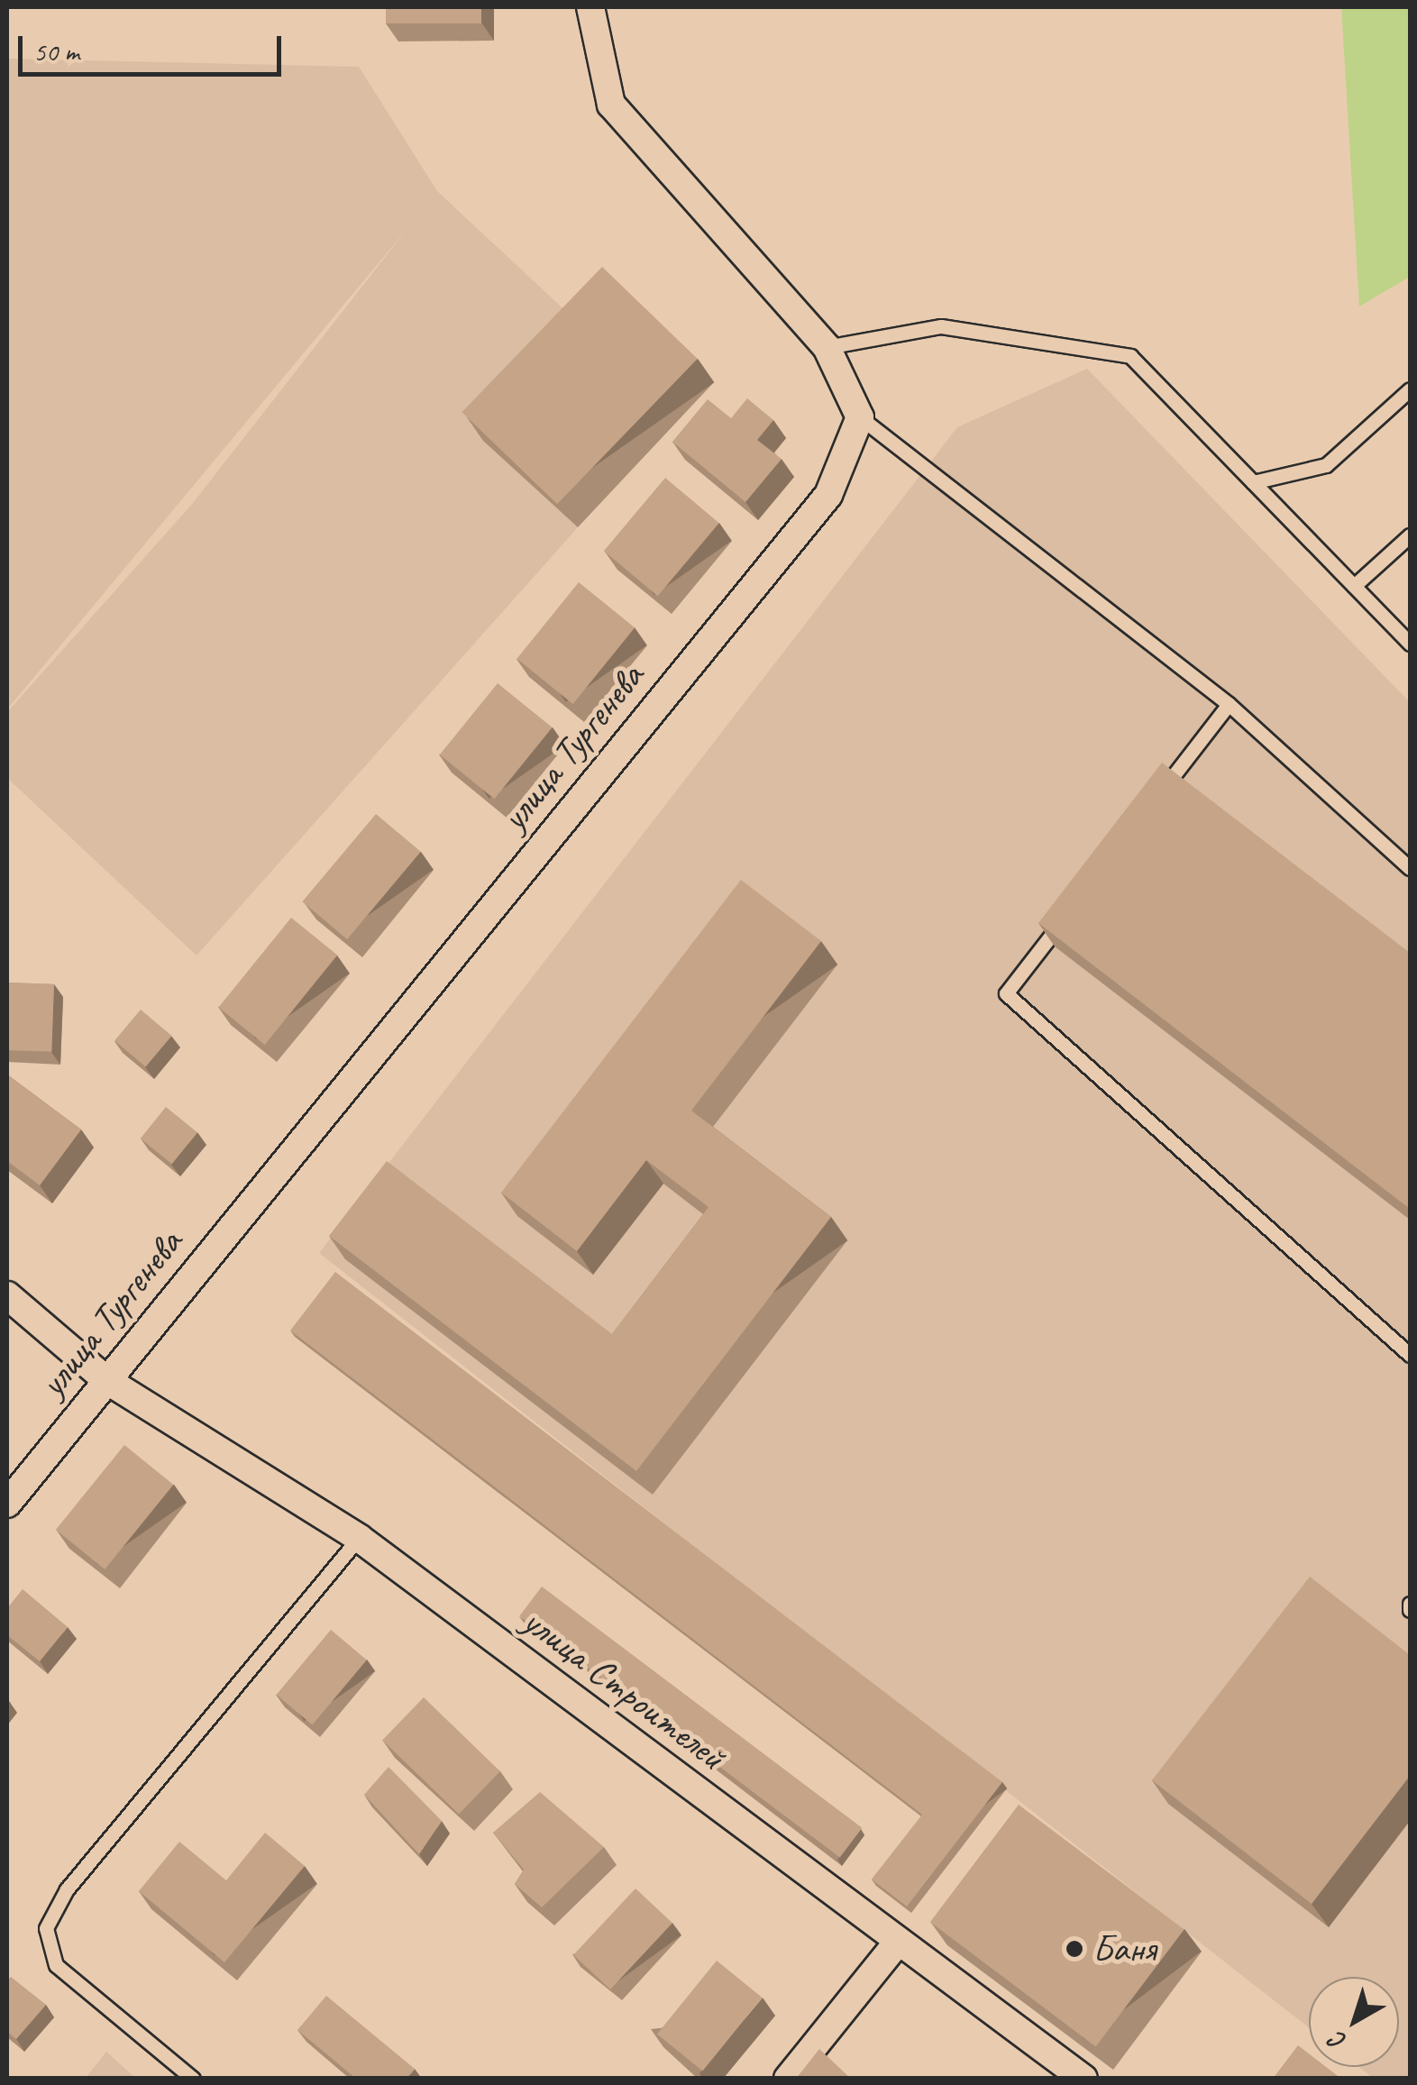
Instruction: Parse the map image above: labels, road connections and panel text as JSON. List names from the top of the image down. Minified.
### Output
{"streets":{"street":["улица Тургенева","улица Строителей"]},"crossings":[["улица Тургенева","улица Строителей"]],"places":["Баня"],"scale_bar":"50 m","north":"bottom left"}
